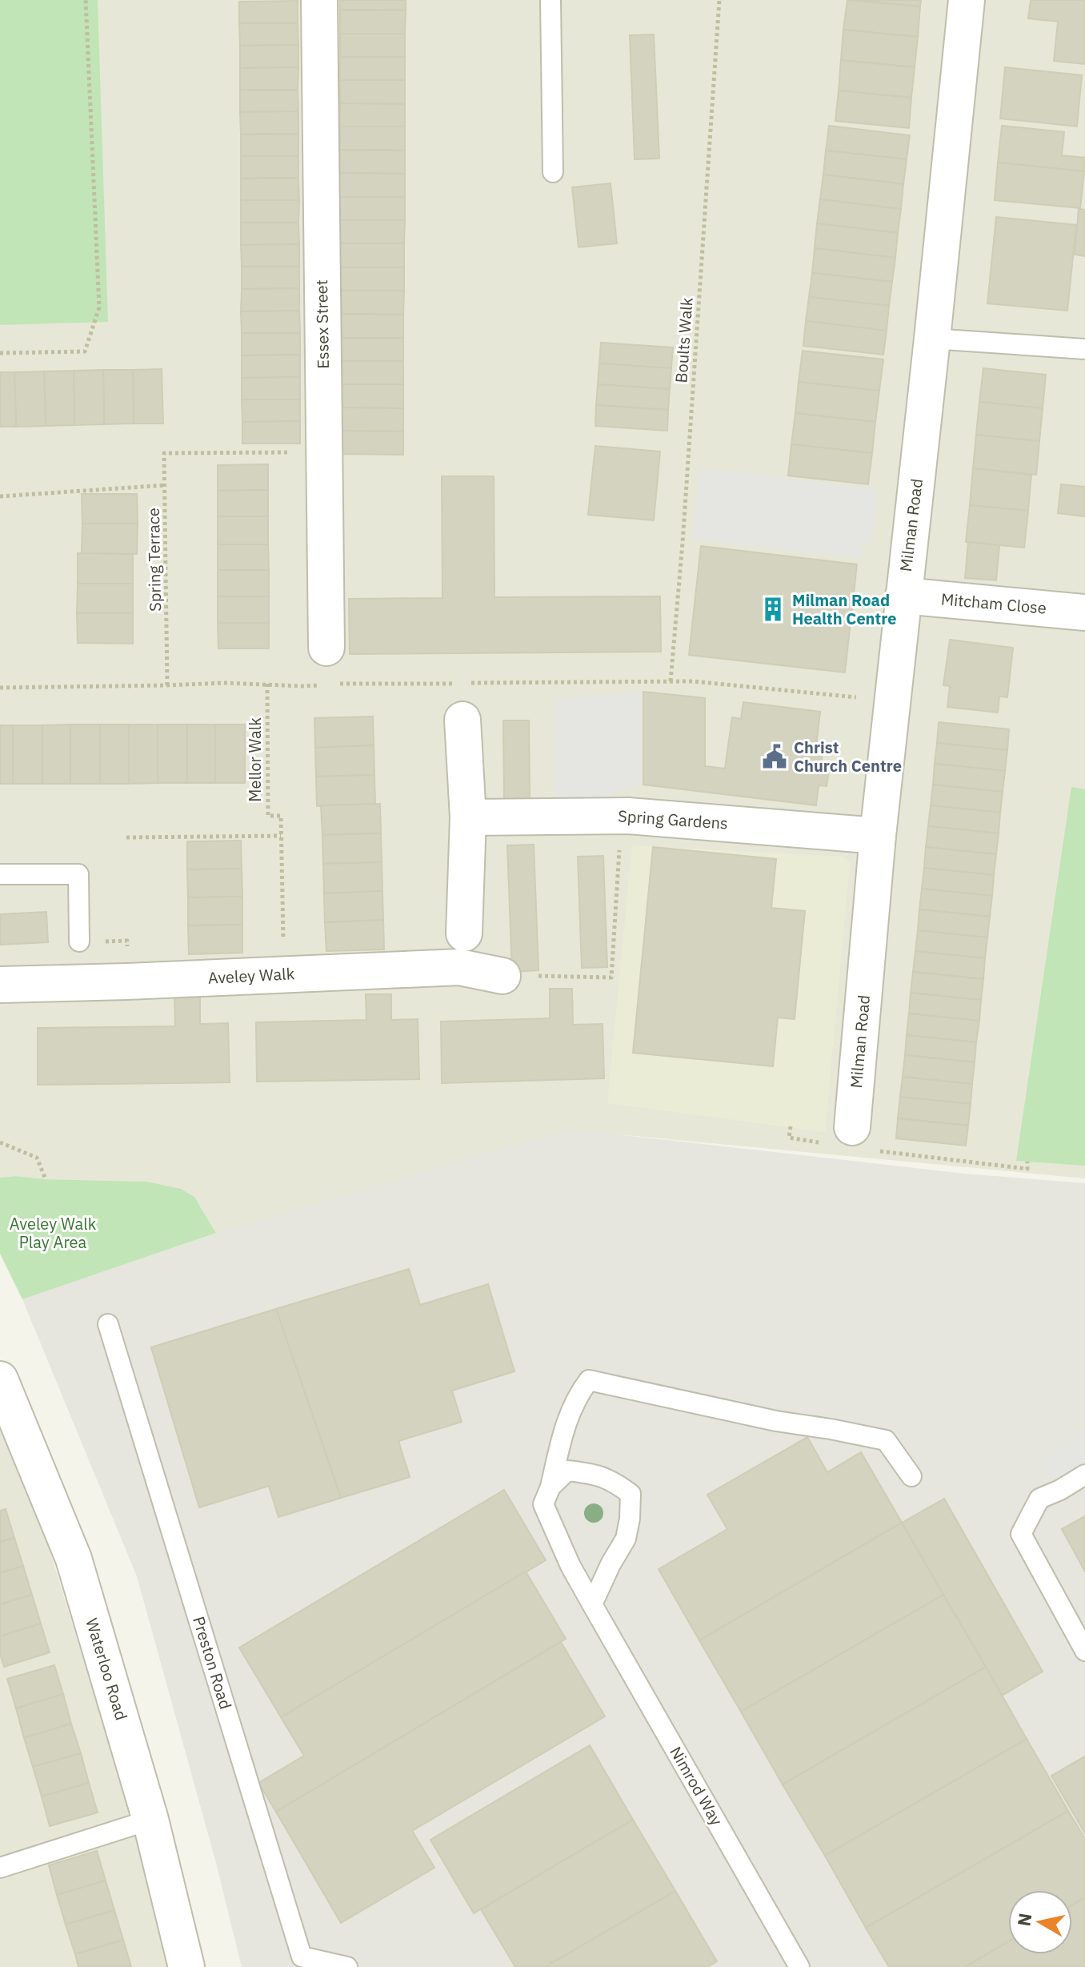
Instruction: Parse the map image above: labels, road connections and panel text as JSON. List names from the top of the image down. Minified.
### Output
{"streets":{"street":["Essex Street","Milman Road","Mitcham Close","Spring Gardens","Aveley Walk","Waterloo Road"],"lane":["Preston Road","Nimrod Way"],"path":["Boults Walk","Spring Terrace","Mellor Walk"]},"crossings":[["Milman Road","Mitcham Close"],["Milman Road","Spring Gardens"]],"parks":["Aveley Walk Play Area"],"places":{"building":["Milman Road Health Centre"],"public building":["Christ Church Centre"]},"north":"left"}
